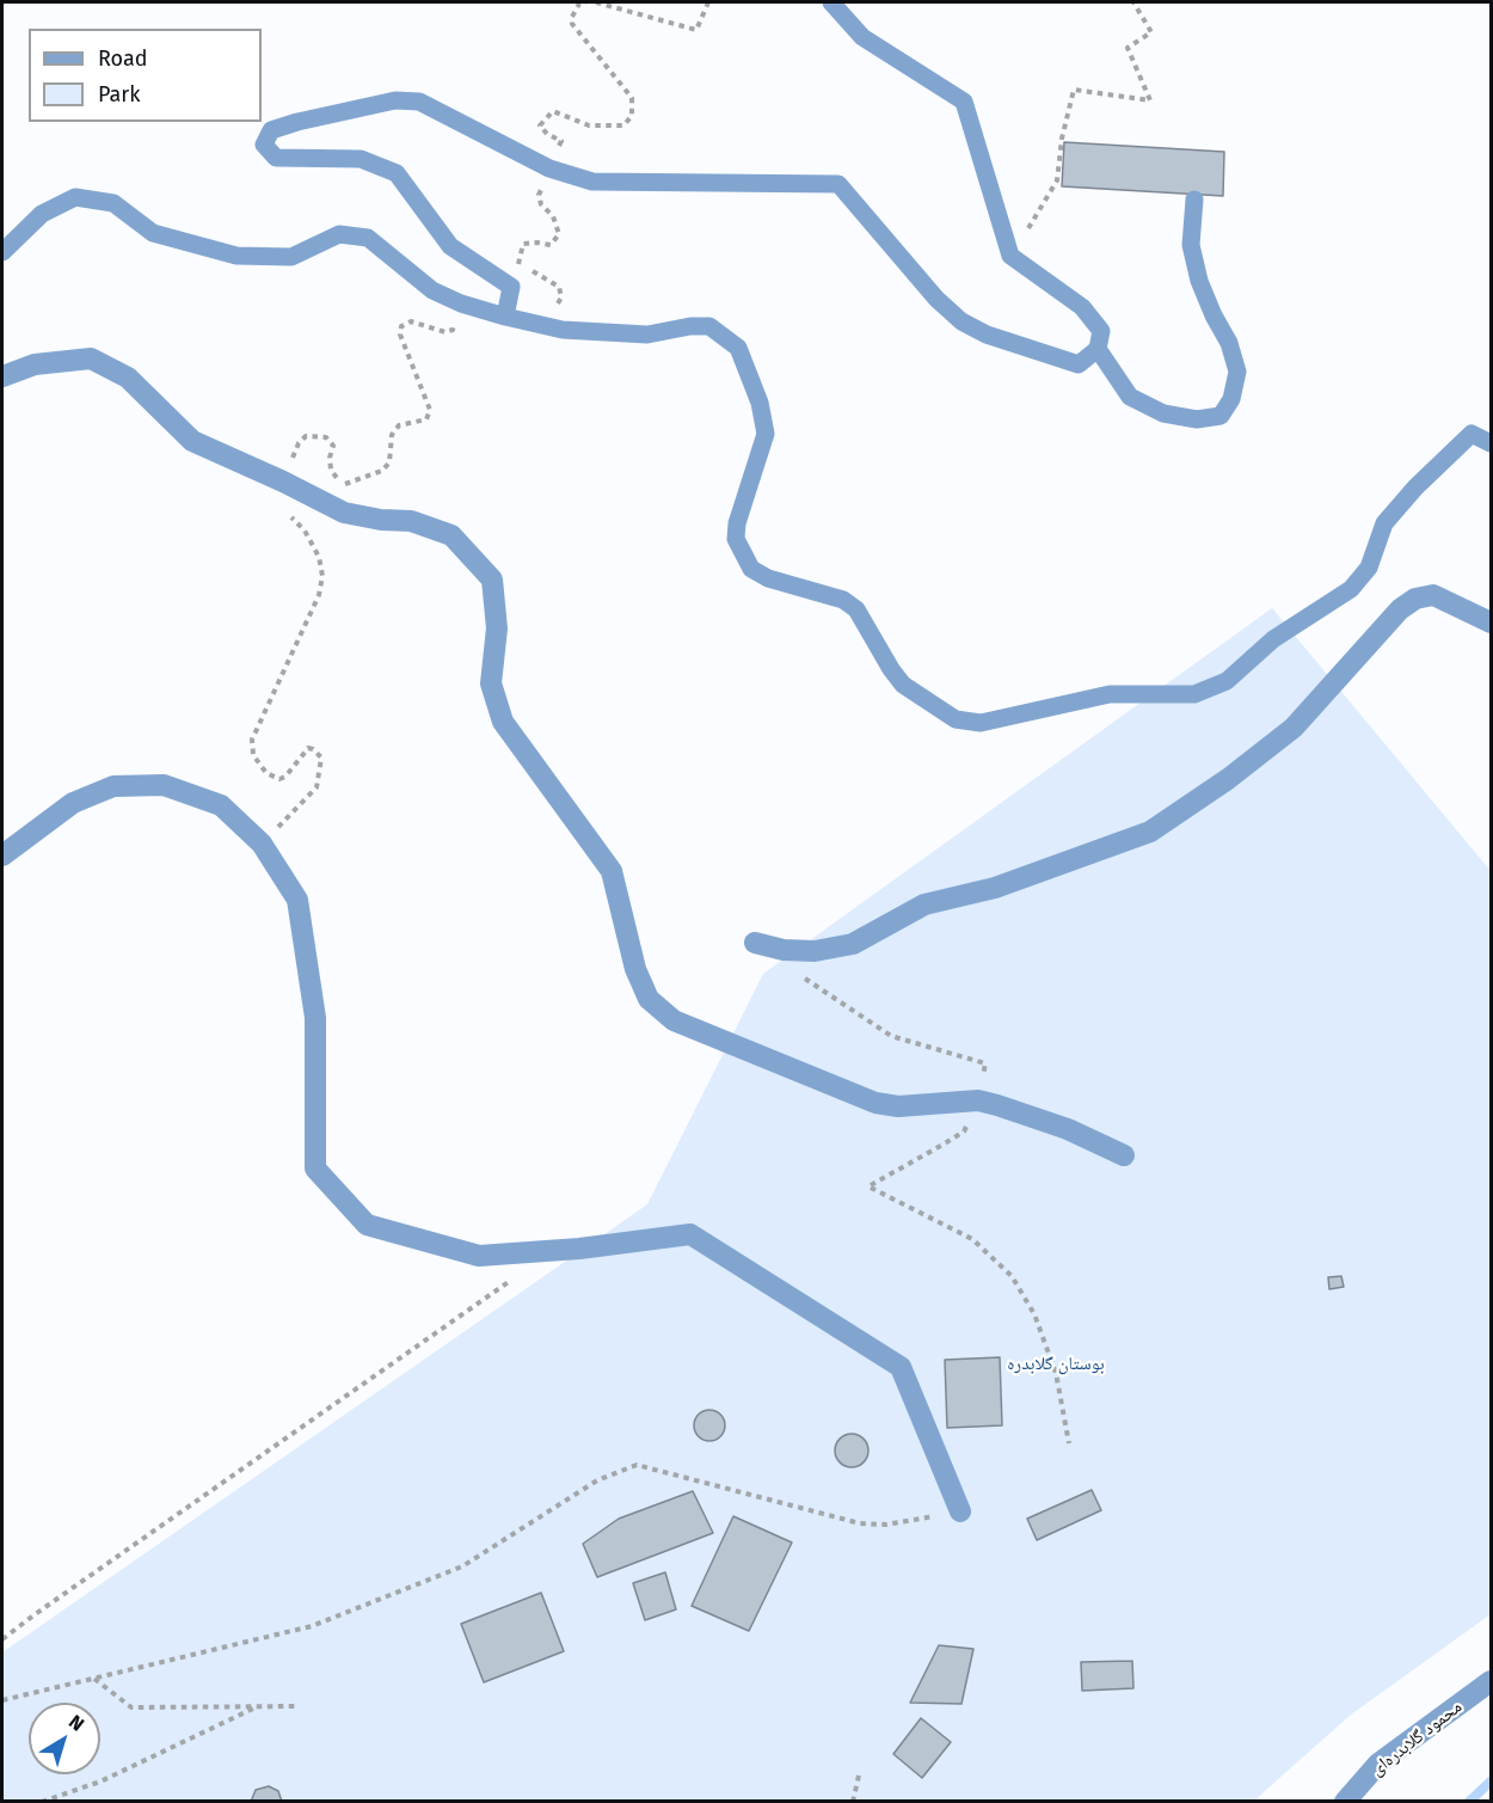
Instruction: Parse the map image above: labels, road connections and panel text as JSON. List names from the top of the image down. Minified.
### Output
{"streets":{"street":["محمود گلابدره‌ای"]},"parks":["بوستان گلابدره"],"legend":["Road","Park"],"north":"top right"}
